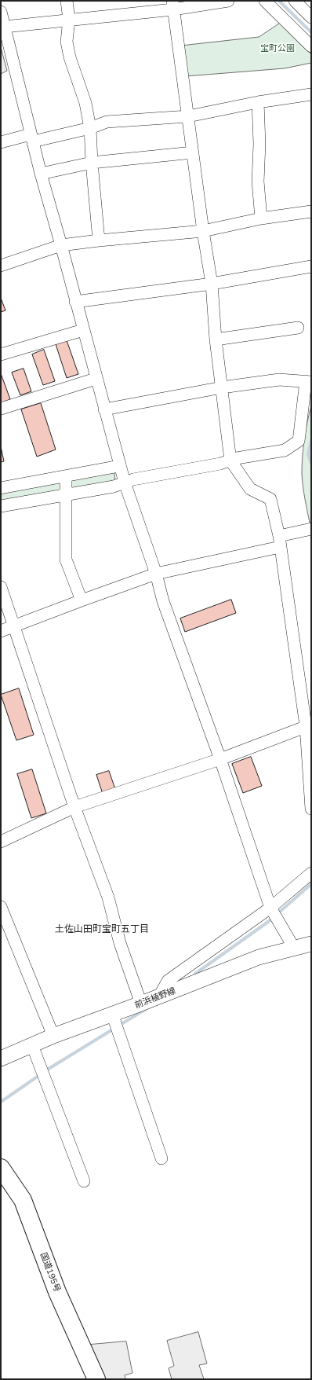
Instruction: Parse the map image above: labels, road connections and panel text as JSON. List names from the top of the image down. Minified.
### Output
{"streets":{"highway":["国道195号"],"main road":["前浜植野線"]},"districts":["土佐山田町宝町五丁目"],"parks":["宝町公園"]}
